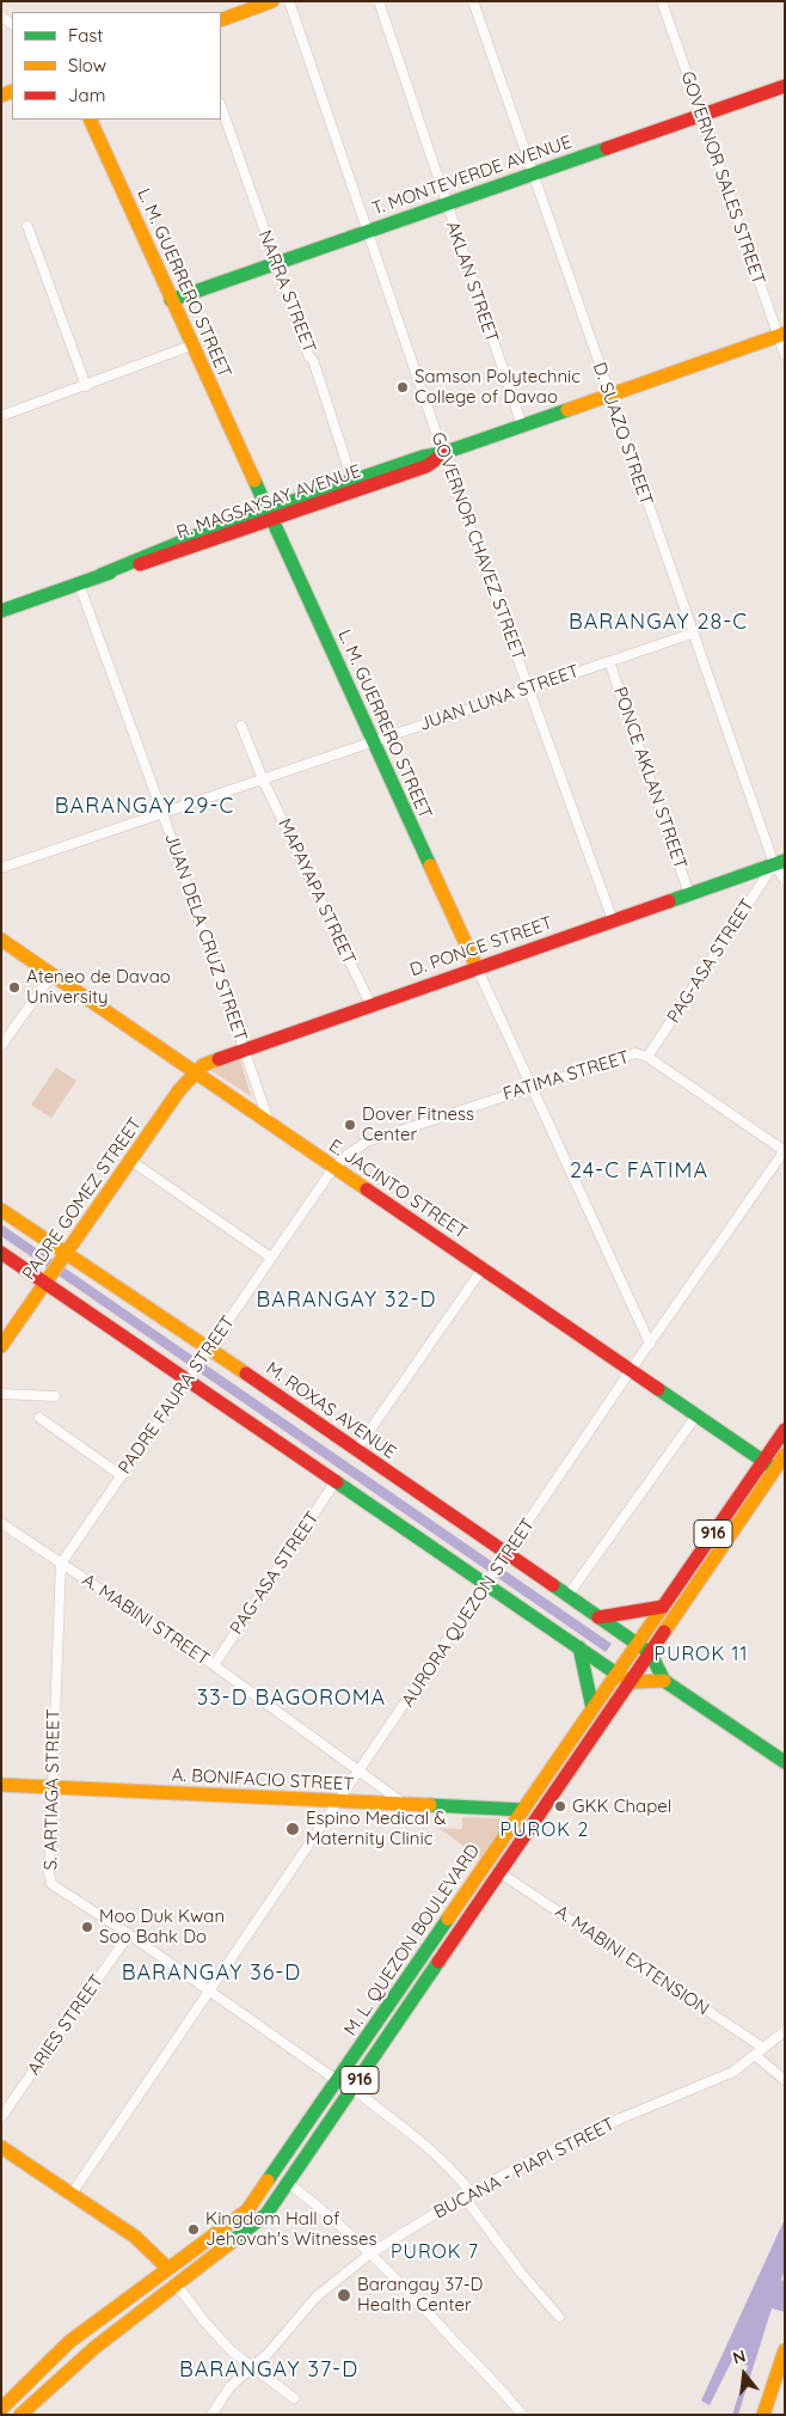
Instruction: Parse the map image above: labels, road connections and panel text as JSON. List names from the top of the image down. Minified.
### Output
{"streets":{"main road":["T. MONTEVERDE AVENUE","L. M. GUERRERO STREET","R. MAGSAYSAY AVENUE","D. PONCE STREET","E. JACINTO STREET","PADRE GOMEZ STREET","M. ROXAS AVENUE","916","A. BONIFACIO STREET","M. L. QUEZON BOULEVARD"],"street":["GOVERNOR SALES STREET","AKLAN STREET","NARRA STREET","D. SUAZO STREET","GOVERNOR CHAVEZ STREET","JUAN LUNA STREET","PONCE AKLAN STREET","MAPAYAPA STREET","JUAN DELA CRUZ STREET","PAG-ASA STREET","FATIMA STREET","PADRE FAURA STREET","AURORA QUEZON STREET","A. MABINI STREET","S. ARTIAGA STREET","A. MABINI EXTENSION","ARIES STREET","BUCANA - PIAPI STREET"]},"crossings":[["T. MONTEVERDE AVENUE","GOVERNOR SALES STREET"],["T. MONTEVERDE AVENUE","AKLAN STREET"],["T. MONTEVERDE AVENUE","L. M. GUERRERO STREET"],["T. MONTEVERDE AVENUE","NARRA STREET"],["T. MONTEVERDE AVENUE","D. SUAZO STREET"],["T. MONTEVERDE AVENUE","GOVERNOR CHAVEZ STREET"],["GOVERNOR SALES STREET","R. MAGSAYSAY AVENUE"],["AKLAN STREET","R. MAGSAYSAY AVENUE"],["L. M. GUERRERO STREET","R. MAGSAYSAY AVENUE"],["L. M. GUERRERO STREET","JUAN LUNA STREET"],["L. M. GUERRERO STREET","D. PONCE STREET"],["L. M. GUERRERO STREET","FATIMA STREET"],["L. M. GUERRERO STREET","AURORA QUEZON STREET"],["NARRA STREET","R. MAGSAYSAY AVENUE"],["D. SUAZO STREET","R. MAGSAYSAY AVENUE"],["D. SUAZO STREET","JUAN LUNA STREET"],["D. SUAZO STREET","D. PONCE STREET"],["D. SUAZO STREET","PAG-ASA STREET"],["R. MAGSAYSAY AVENUE","GOVERNOR CHAVEZ STREET"],["R. MAGSAYSAY AVENUE","JUAN DELA CRUZ STREET"],["GOVERNOR CHAVEZ STREET","JUAN LUNA STREET"],["GOVERNOR CHAVEZ STREET","D. PONCE STREET"],["JUAN LUNA STREET","PONCE AKLAN STREET"],["JUAN LUNA STREET","MAPAYAPA STREET"],["JUAN LUNA STREET","JUAN DELA CRUZ STREET"],["PONCE AKLAN STREET","D. PONCE STREET"],["MAPAYAPA STREET","D. PONCE STREET"],["JUAN DELA CRUZ STREET","D. PONCE STREET"],["JUAN DELA CRUZ STREET","E. JACINTO STREET"],["D. PONCE STREET","PAG-ASA STREET"],["D. PONCE STREET","E. JACINTO STREET"],["D. PONCE STREET","PADRE GOMEZ STREET"],["PAG-ASA STREET","FATIMA STREET"],["PAG-ASA STREET","M. ROXAS AVENUE"],["PAG-ASA STREET","A. MABINI STREET"],["FATIMA STREET","E. JACINTO STREET"],["FATIMA STREET","PADRE FAURA STREET"],["FATIMA STREET","AURORA QUEZON STREET"],["E. JACINTO STREET","PADRE GOMEZ STREET"],["E. JACINTO STREET","PADRE FAURA STREET"],["E. JACINTO STREET","AURORA QUEZON STREET"],["E. JACINTO STREET","M. L. QUEZON BOULEVARD"],["PADRE GOMEZ STREET","M. ROXAS AVENUE"],["PADRE FAURA STREET","M. ROXAS AVENUE"],["PADRE FAURA STREET","A. MABINI STREET"],["PADRE FAURA STREET","S. ARTIAGA STREET"],["M. ROXAS AVENUE","AURORA QUEZON STREET"],["M. ROXAS AVENUE","M. L. QUEZON BOULEVARD"],["AURORA QUEZON STREET","A. MABINI STREET"],["AURORA QUEZON STREET","A. BONIFACIO STREET"],["AURORA QUEZON STREET","S. ARTIAGA STREET"],["A. MABINI STREET","A. BONIFACIO STREET"],["A. MABINI STREET","S. ARTIAGA STREET"],["A. BONIFACIO STREET","S. ARTIAGA STREET"],["A. BONIFACIO STREET","M. L. QUEZON BOULEVARD"],["S. ARTIAGA STREET","M. L. QUEZON BOULEVARD"],["S. ARTIAGA STREET","ARIES STREET"],["M. L. QUEZON BOULEVARD","A. MABINI EXTENSION"],["A. MABINI EXTENSION","BUCANA - PIAPI STREET"]],"districts":["BARANGAY 28-C","BARANGAY 29-C","24-C FATIMA","BARANGAY 32-D","PUROK 11","33-D BAGOROMA","PUROK 2","BARANGAY 36-D","PUROK 7","BARANGAY 37-D"],"places":["Samson Polytechnic College of Davao","Ateneo de Davao University","Dover Fitness Center","GKK Chapel","Espino Medical & Maternity Clinic","Moo Duk Kwan Soo Bahk Do","Kingdom Hall of Jehovah's Witnesses","Barangay 37-D Health Center"],"legend":["Fast","Slow","Jam"],"north":"top"}
